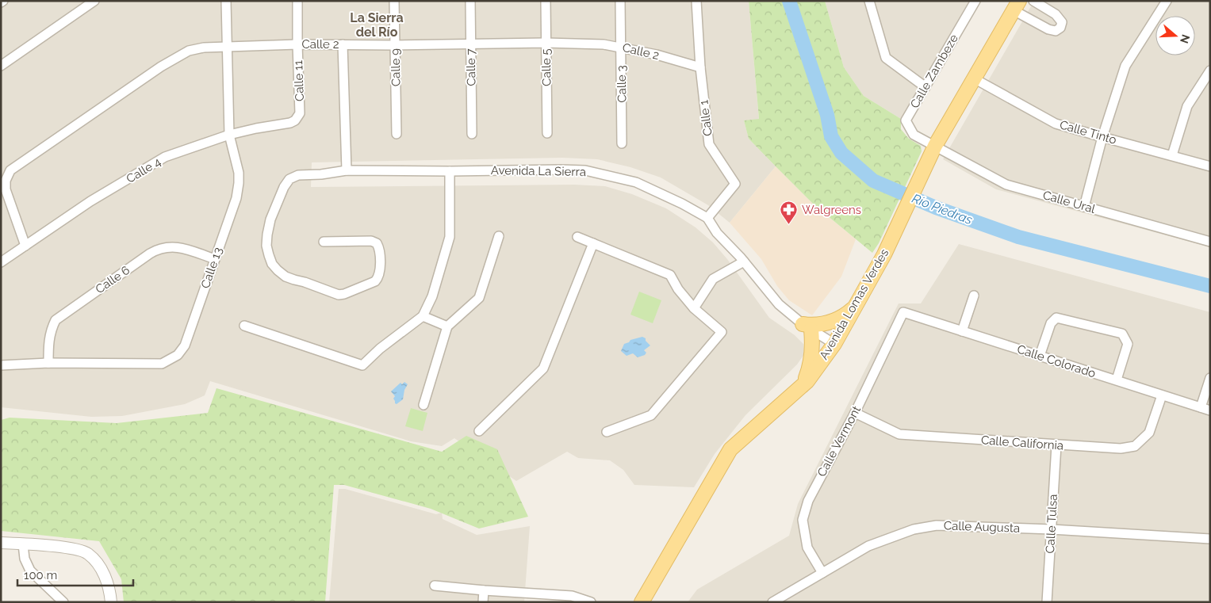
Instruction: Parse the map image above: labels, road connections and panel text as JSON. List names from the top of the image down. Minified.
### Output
{"streets":{"main road":["Avenida Lomas Verdes"],"street":["Calle 2","Calle 9","Calle 7","Calle 5","Calle Zambeze","Calle 11","Calle 3","Calle 1","Calle Tinto","Calle 4","Avenida La Sierra","Calle Ural","Calle 13","Calle 6","Calle Colorado","Calle Vermont","Calle California","Calle Tulsa","Calle Augusta"]},"crossings":[["Calle 2","Calle 9"],["Calle 2","Calle 7"],["Calle 2","Calle 5"],["Calle 2","Calle 11"],["Calle 2","Calle 3"],["Calle 2","Calle 1"],["Calle 2","Calle 4"],["Calle 2","Calle 13"],["Calle Zambeze","Calle Ural"],["Calle 11","Calle 4"],["Calle 1","Avenida La Sierra"],["Calle Tinto","Avenida Lomas Verdes"],["Calle 4","Calle 13"],["Avenida La Sierra","Avenida Lomas Verdes"],["Calle Ural","Avenida Lomas Verdes"],["Calle 13","Calle 6"],["Calle Colorado","Calle Vermont"],["Calle Colorado","Calle California"],["Calle Vermont","Calle California"],["Calle Vermont","Calle Augusta"],["Calle California","Calle Tulsa"],["Calle Tulsa","Calle Augusta"]],"districts":["La Sierra del Río"],"water":["Río Piedras"],"places":{"pharmacy":["Walgreens"]},"scale_bar":"100 m","north":"right"}
